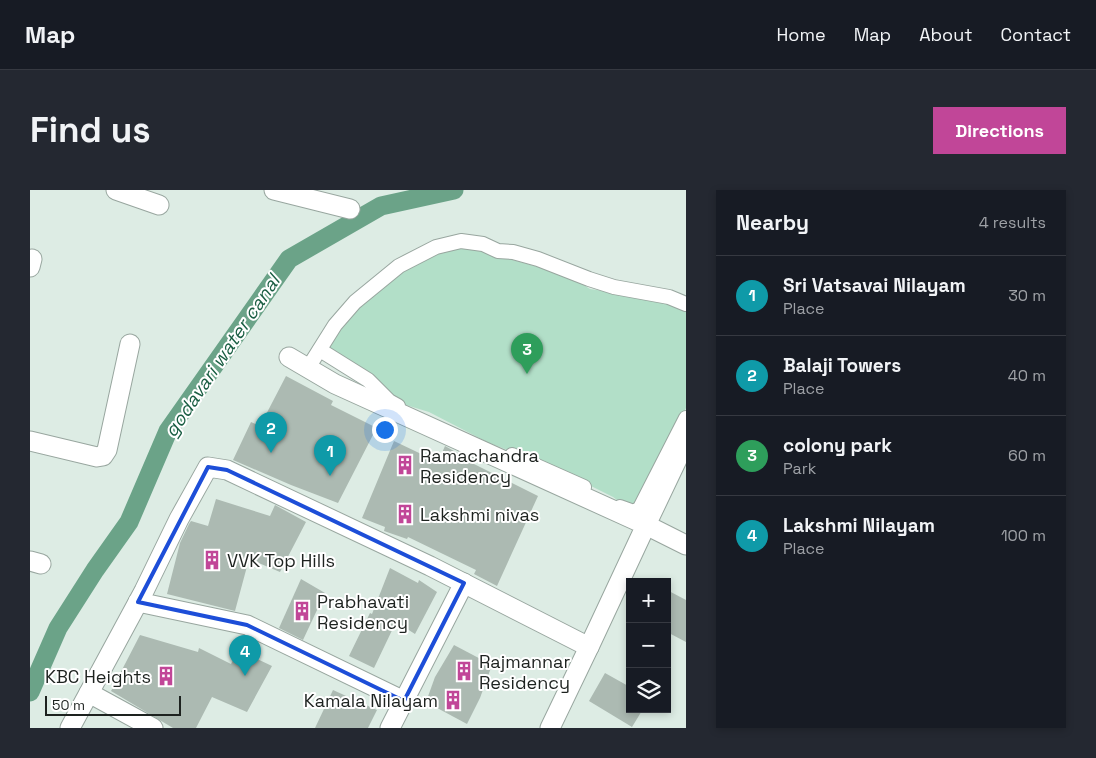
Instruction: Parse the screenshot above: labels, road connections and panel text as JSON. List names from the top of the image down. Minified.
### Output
{"water":["godavari water canal"],"places":{"building":["Ramachandra Residency","Lakshmi nivas","VVK Top Hills","Prabhavati Residency","Rajmannar Residency","KBC Heights","Kamala Nilayam"]},"scale_bar":"50 m","page":{"header":"Map","nav":["Home","Map","About","Contact"],"buttons":"Directions","title":"Find us","heading":["Nearby","4 results"],"list":[{"mark":"1","name":"Sri Vatsavai Nilayam","note":"Place","value":"30 m"},{"mark":"2","name":"Balaji Towers","note":"Place","value":"40 m"},{"mark":"3","name":"colony park","note":"Park","value":"60 m"},{"mark":"4","name":"Lakshmi Nilayam","note":"Place","value":"100 m"}],"pins":["3","2","1","4"],"map_buttons":["+","−"],"scale":"50 m"}}
